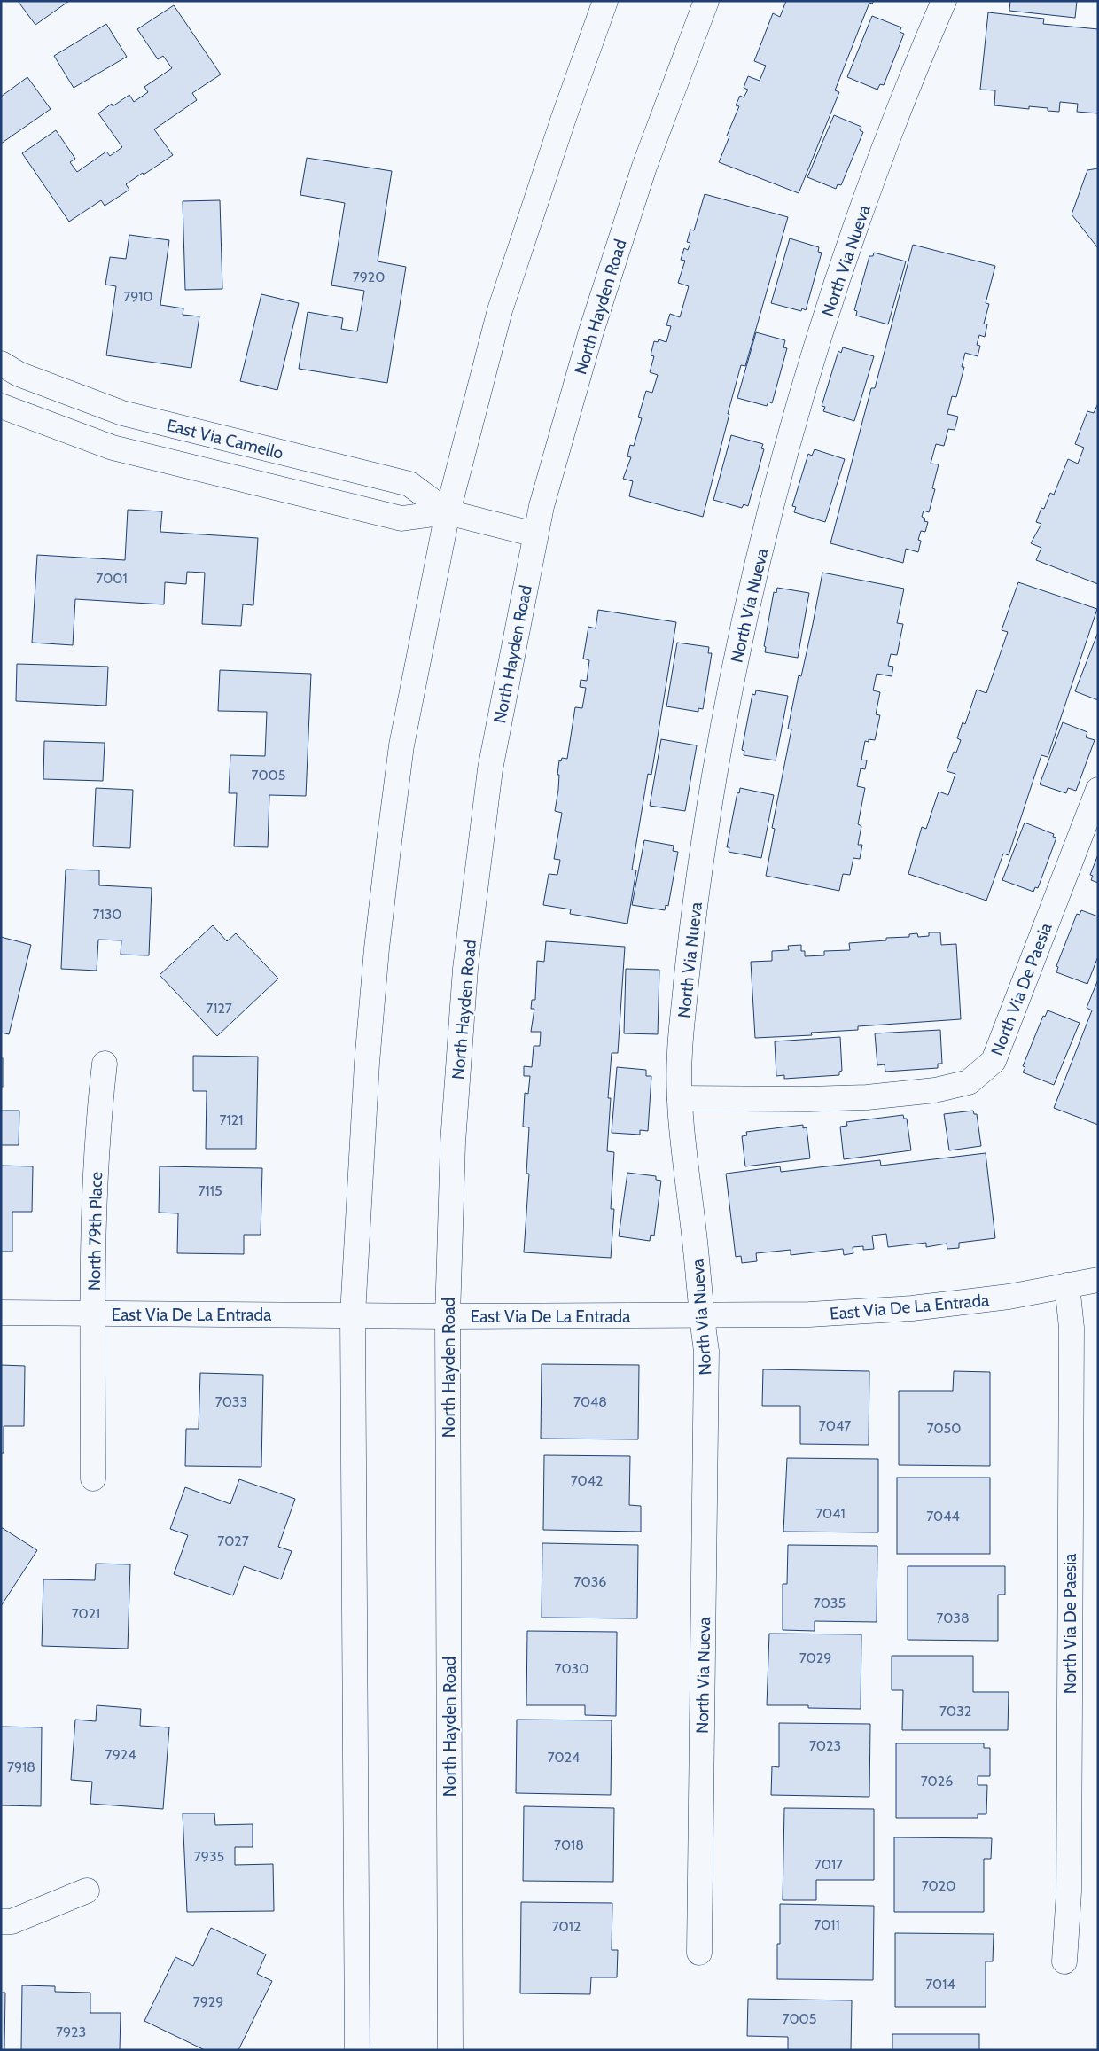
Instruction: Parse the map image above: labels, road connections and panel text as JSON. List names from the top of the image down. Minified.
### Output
{"streets":{"street":["North Via Nueva","North Hayden Road","East Via Camello","North Via De Paesia","North 79th Place","East Via De La Entrada"]},"crossings":[["North Via Nueva","North Via De Paesia"],["North Via Nueva","East Via De La Entrada"],["North Hayden Road","East Via Camello"],["North Hayden Road","East Via De La Entrada"],["North Via De Paesia","East Via De La Entrada"],["North 79th Place","East Via De La Entrada"]],"house_numbers":["7920","7910","7001","7005","7130","7127","7121","7115","7033","7048","7047","7050","7042","7041","7044","7027","7036","7035","7021","7038","7029","7030","7032","7023","7924","7024","7918","7026","7018","7935","7017","7020","7011","7012","7014","7929","7005","7923"]}
